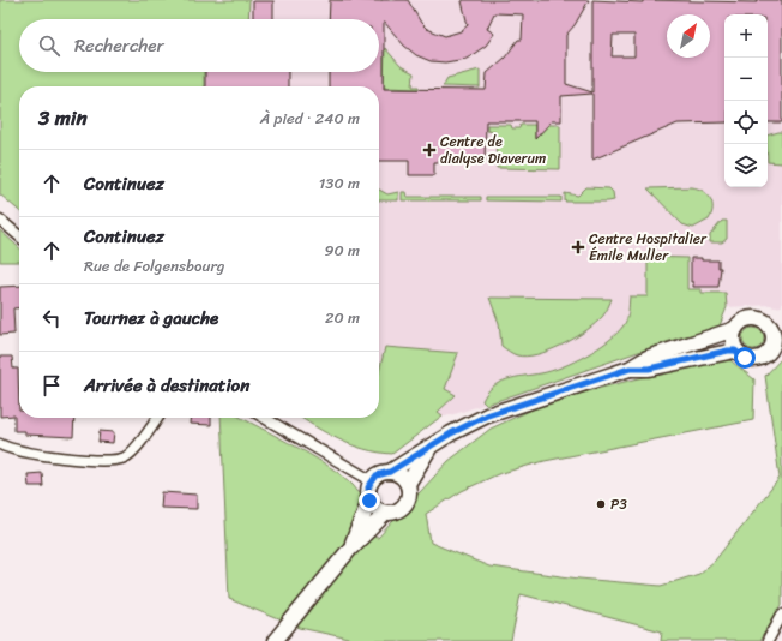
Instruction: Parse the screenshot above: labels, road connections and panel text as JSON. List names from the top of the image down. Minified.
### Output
{"places":{"health":["Centre de dialyse Diaverum","Centre Hospitalier Émile Muller"],"other":["P3"]},"north":"top right","page":{"map_buttons":["+","−"],"search":"Rechercher","heading":["3 min","À pied · 240 m"],"list":[["Continuez","130 m"],["Continuez","Rue de Folgensbourg","90 m"],["Tournez à gauche","20 m"],"Arrivée à destination"]}}
